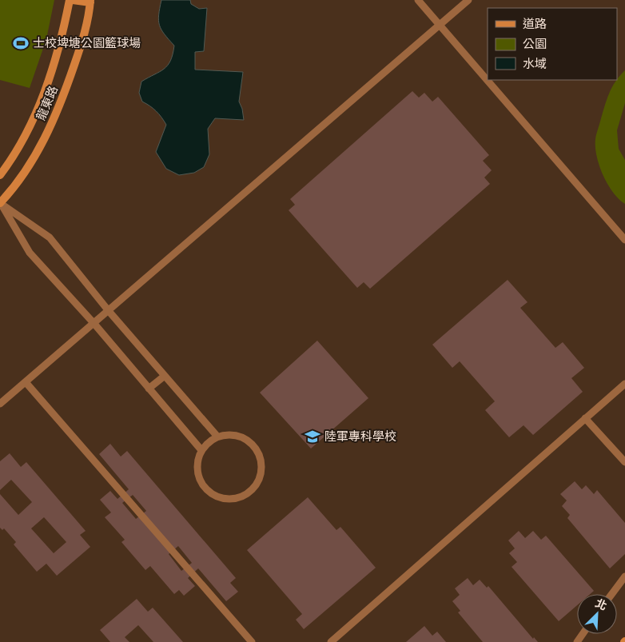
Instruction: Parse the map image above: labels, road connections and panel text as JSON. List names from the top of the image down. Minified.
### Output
{"streets":{"street":["龍東路"]},"places":{"sports":["士校埤塘公園籃球場"],"school or university":["陸軍專科學校"]},"legend":["道路","公園","水域"],"north":"top right"}
